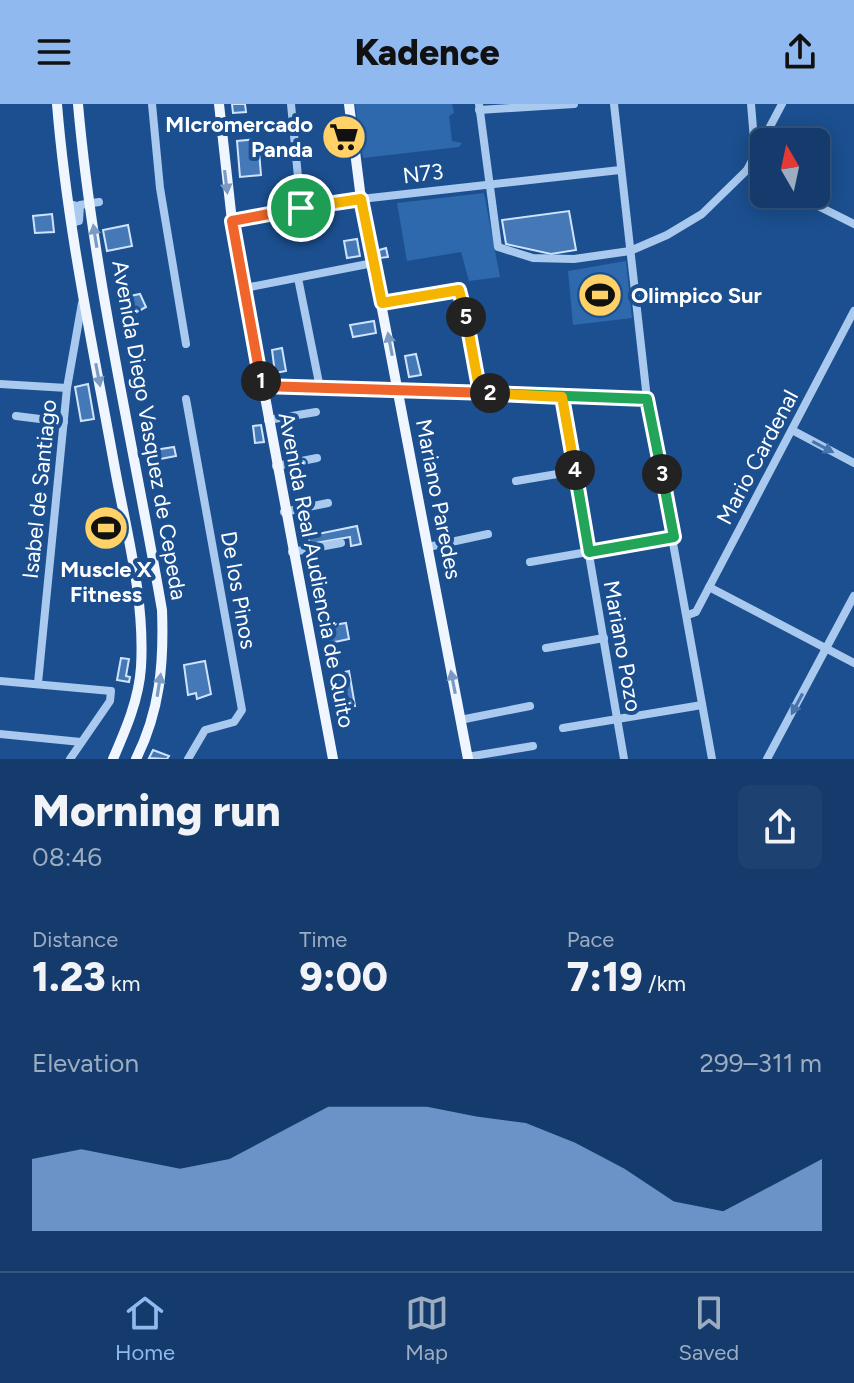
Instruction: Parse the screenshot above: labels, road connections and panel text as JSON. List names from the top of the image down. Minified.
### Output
{"streets":{"main road":["Avenida Diego Vasquez de Cepeda","Mariano Paredes","Avenida Real Audiencia de Quito"],"street":["N73","Mario Cardenal","Isabel de Santiago","De los Pinos","Mariano Pozo"]},"crossings":[["N73","Mariano Paredes"],["N73","Avenida Real Audiencia de Quito"],["Avenida Diego Vasquez de Cepeda","Isabel de Santiago"]],"one_way":["Mariano Paredes"],"places":{"supermarket":["MIcromercado Panda"],"sports":["Olimpico Sur","Muscle X Fitness"]},"north":"top","page":{"header":"Kadence","pins":["5","1","2","4","3"],"heading":["Morning run","08:46"],"stats":[["Distance","1.23 km"],["Time","9:00"],["Pace","7:19 /km"]],"chart":["Elevation","299–311 m"],"tabs":["Home","Map","Saved"]}}
